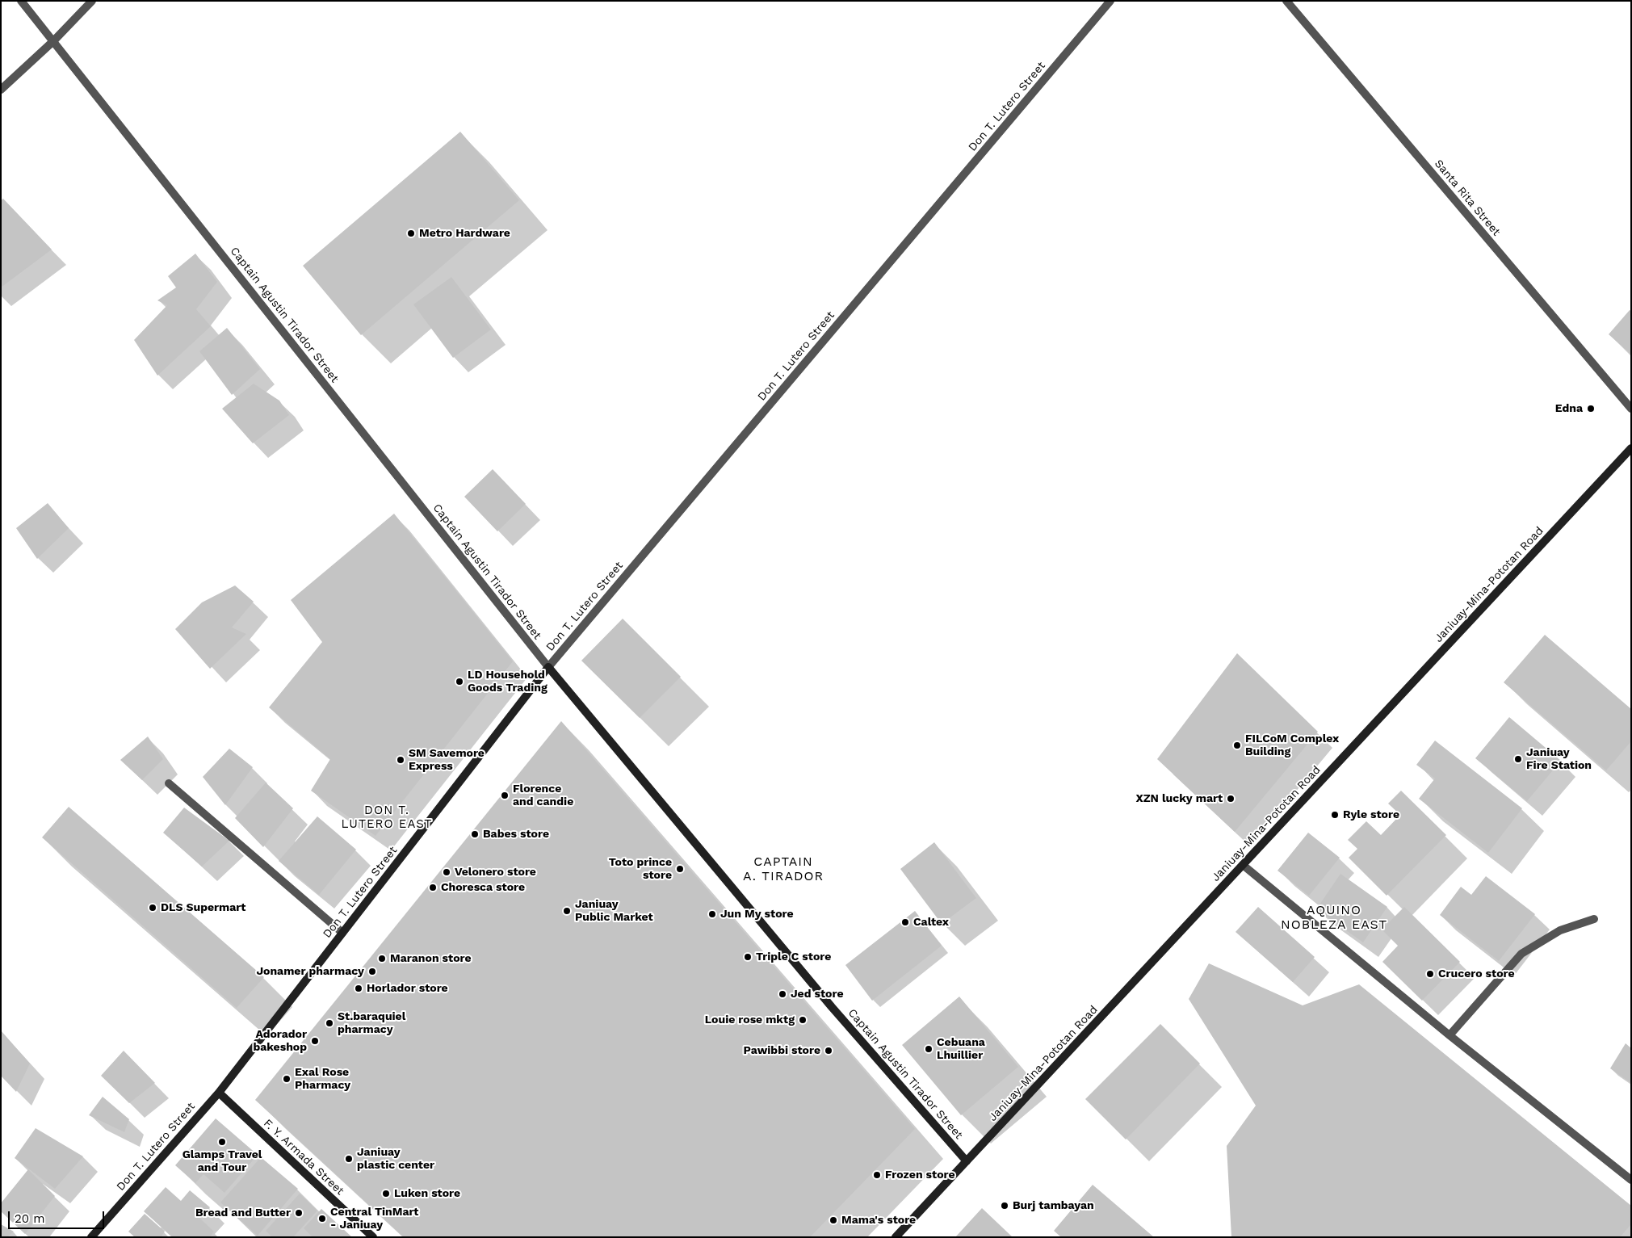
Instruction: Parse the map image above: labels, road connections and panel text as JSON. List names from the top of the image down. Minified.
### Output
{"streets":{"main road":["Don T. Lutero Street","Captain Agustin Tirador Street","Janiuay-Mina-Pototan Road","F. Y. Armada Street"],"street":["Santa Rita Street"]},"crossings":[["Don T. Lutero Street","Captain Agustin Tirador Street"],["Don T. Lutero Street","F. Y. Armada Street"],["Captain Agustin Tirador Street","Janiuay-Mina-Pototan Road"]],"districts":["DON T. LUTERO EAST","CAPTAIN A. TIRADOR","AQUINO NOBLEZA EAST"],"places":["Metro Hardware","Edna","LD Household Goods Trading","FILCoM Complex Building","Janiuay Fire Station","SM Savemore Express","Florence and candie","XZN lucky mart","Ryle store","Babes store","Toto prince store","Velonero store","Choresca store","DLS Supermart","Janiuay Public Market","Jun My store","Caltex","Triple C store","Maranon store","Jonamer pharmacy","Crucero store","Horlador store","Jed store","Louie rose mktg","St.baraquiel pharmacy","Adorador bakeshop","Cebuana Lhuillier","Pawibbi store","Exal Rose Pharmacy","Glamps Travel and Tour","Janiuay plastic center","Frozen store","Luken store","Burj tambayan","Bread and Butter","Central TinMart - Janiuay","Mama's store"],"scale_bar":"20 m"}
